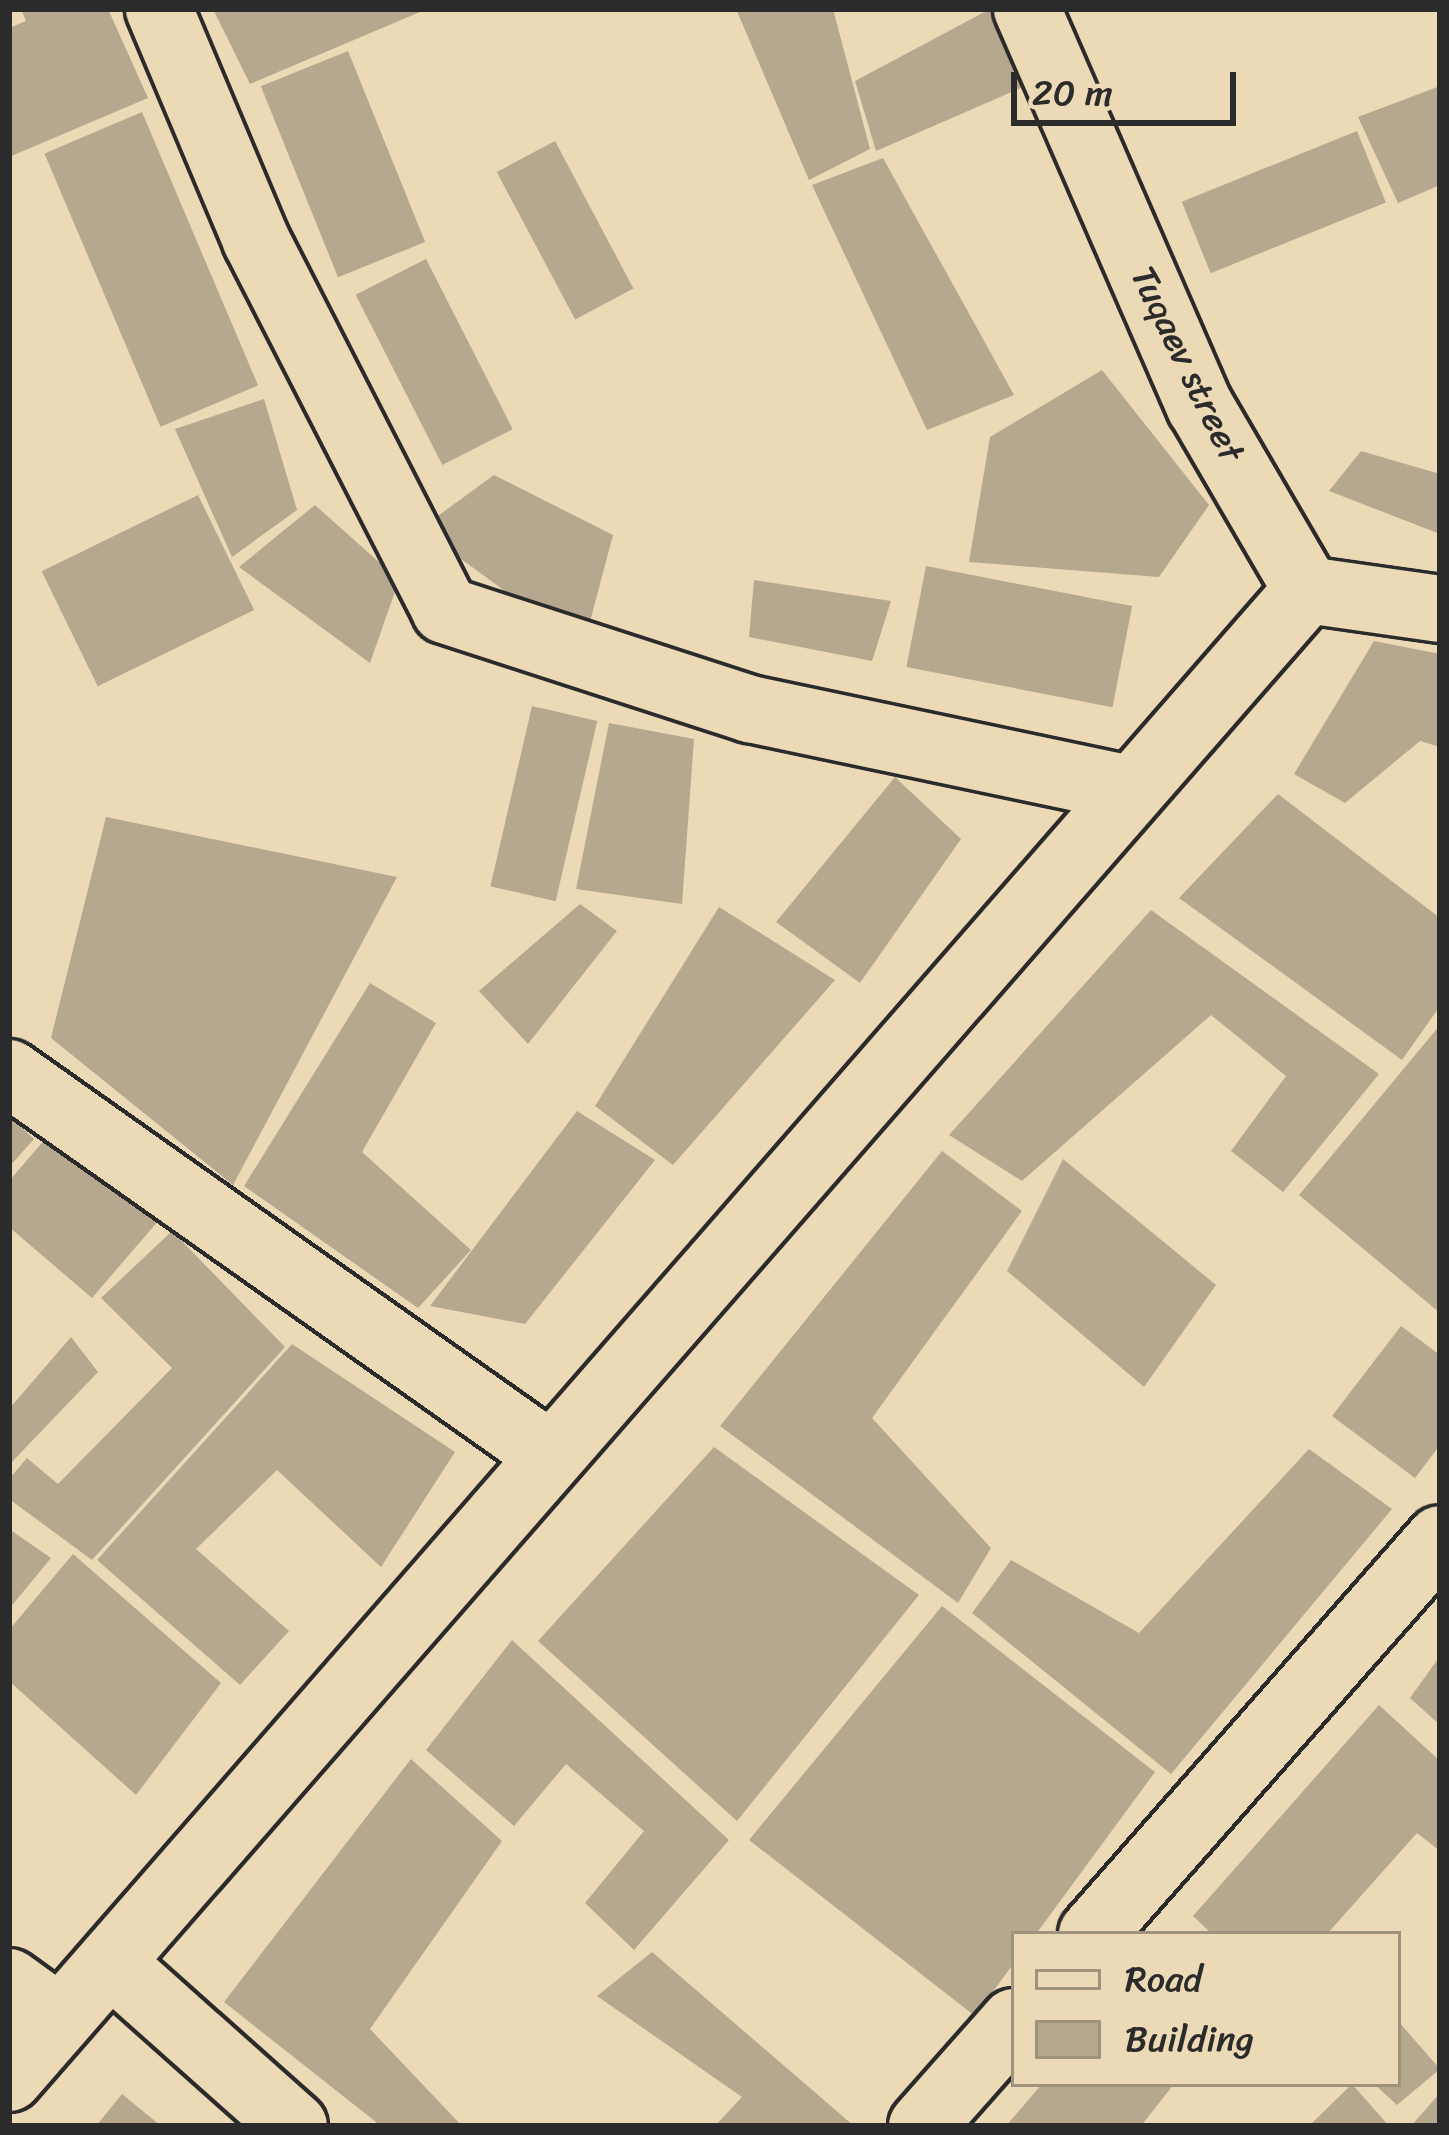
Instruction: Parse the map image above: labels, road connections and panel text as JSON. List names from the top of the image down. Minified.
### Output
{"streets":{"street":["Tuqaev street"]},"legend":["Road","Building"],"scale_bar":"20 m"}
